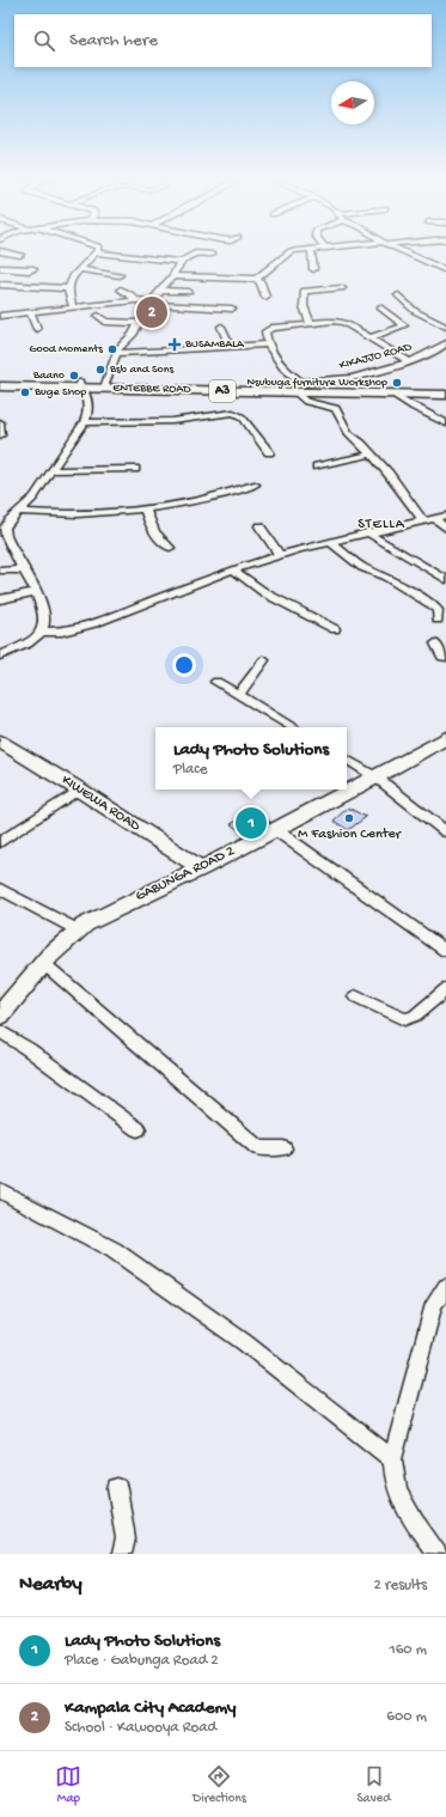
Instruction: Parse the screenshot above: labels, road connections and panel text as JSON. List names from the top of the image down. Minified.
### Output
{"streets":{"main road":["ENTEBBE ROAD","A3"],"street":["KIKAJJO ROAD","KIWEWA ROAD","GABUNGA ROAD 2"]},"crossings":[["KIKAJJO ROAD","ENTEBBE ROAD"],["KIWEWA ROAD","GABUNGA ROAD 2"]],"districts":["STELLA"],"places":{"health":["BUSAMBALA"],"other":["Good Moments","Bsb and Sons","Baano","Nsubuga furniture Workshop","Buge Shop","M Fashion Center"]},"north":"left","page":{"search":"Search here","pins":["2","1"],"popup":["Lady Photo Solutions","Place"],"heading":["Nearby","2 results"],"list":[{"mark":"1","name":"Lady Photo Solutions","note":"Place · Gabunga Road 2","value":"160 m"},{"mark":"2","name":"Kampala City Academy","note":"School · Kawooya Road","value":"600 m"}],"nav":["Map","Directions","Saved"]}}
